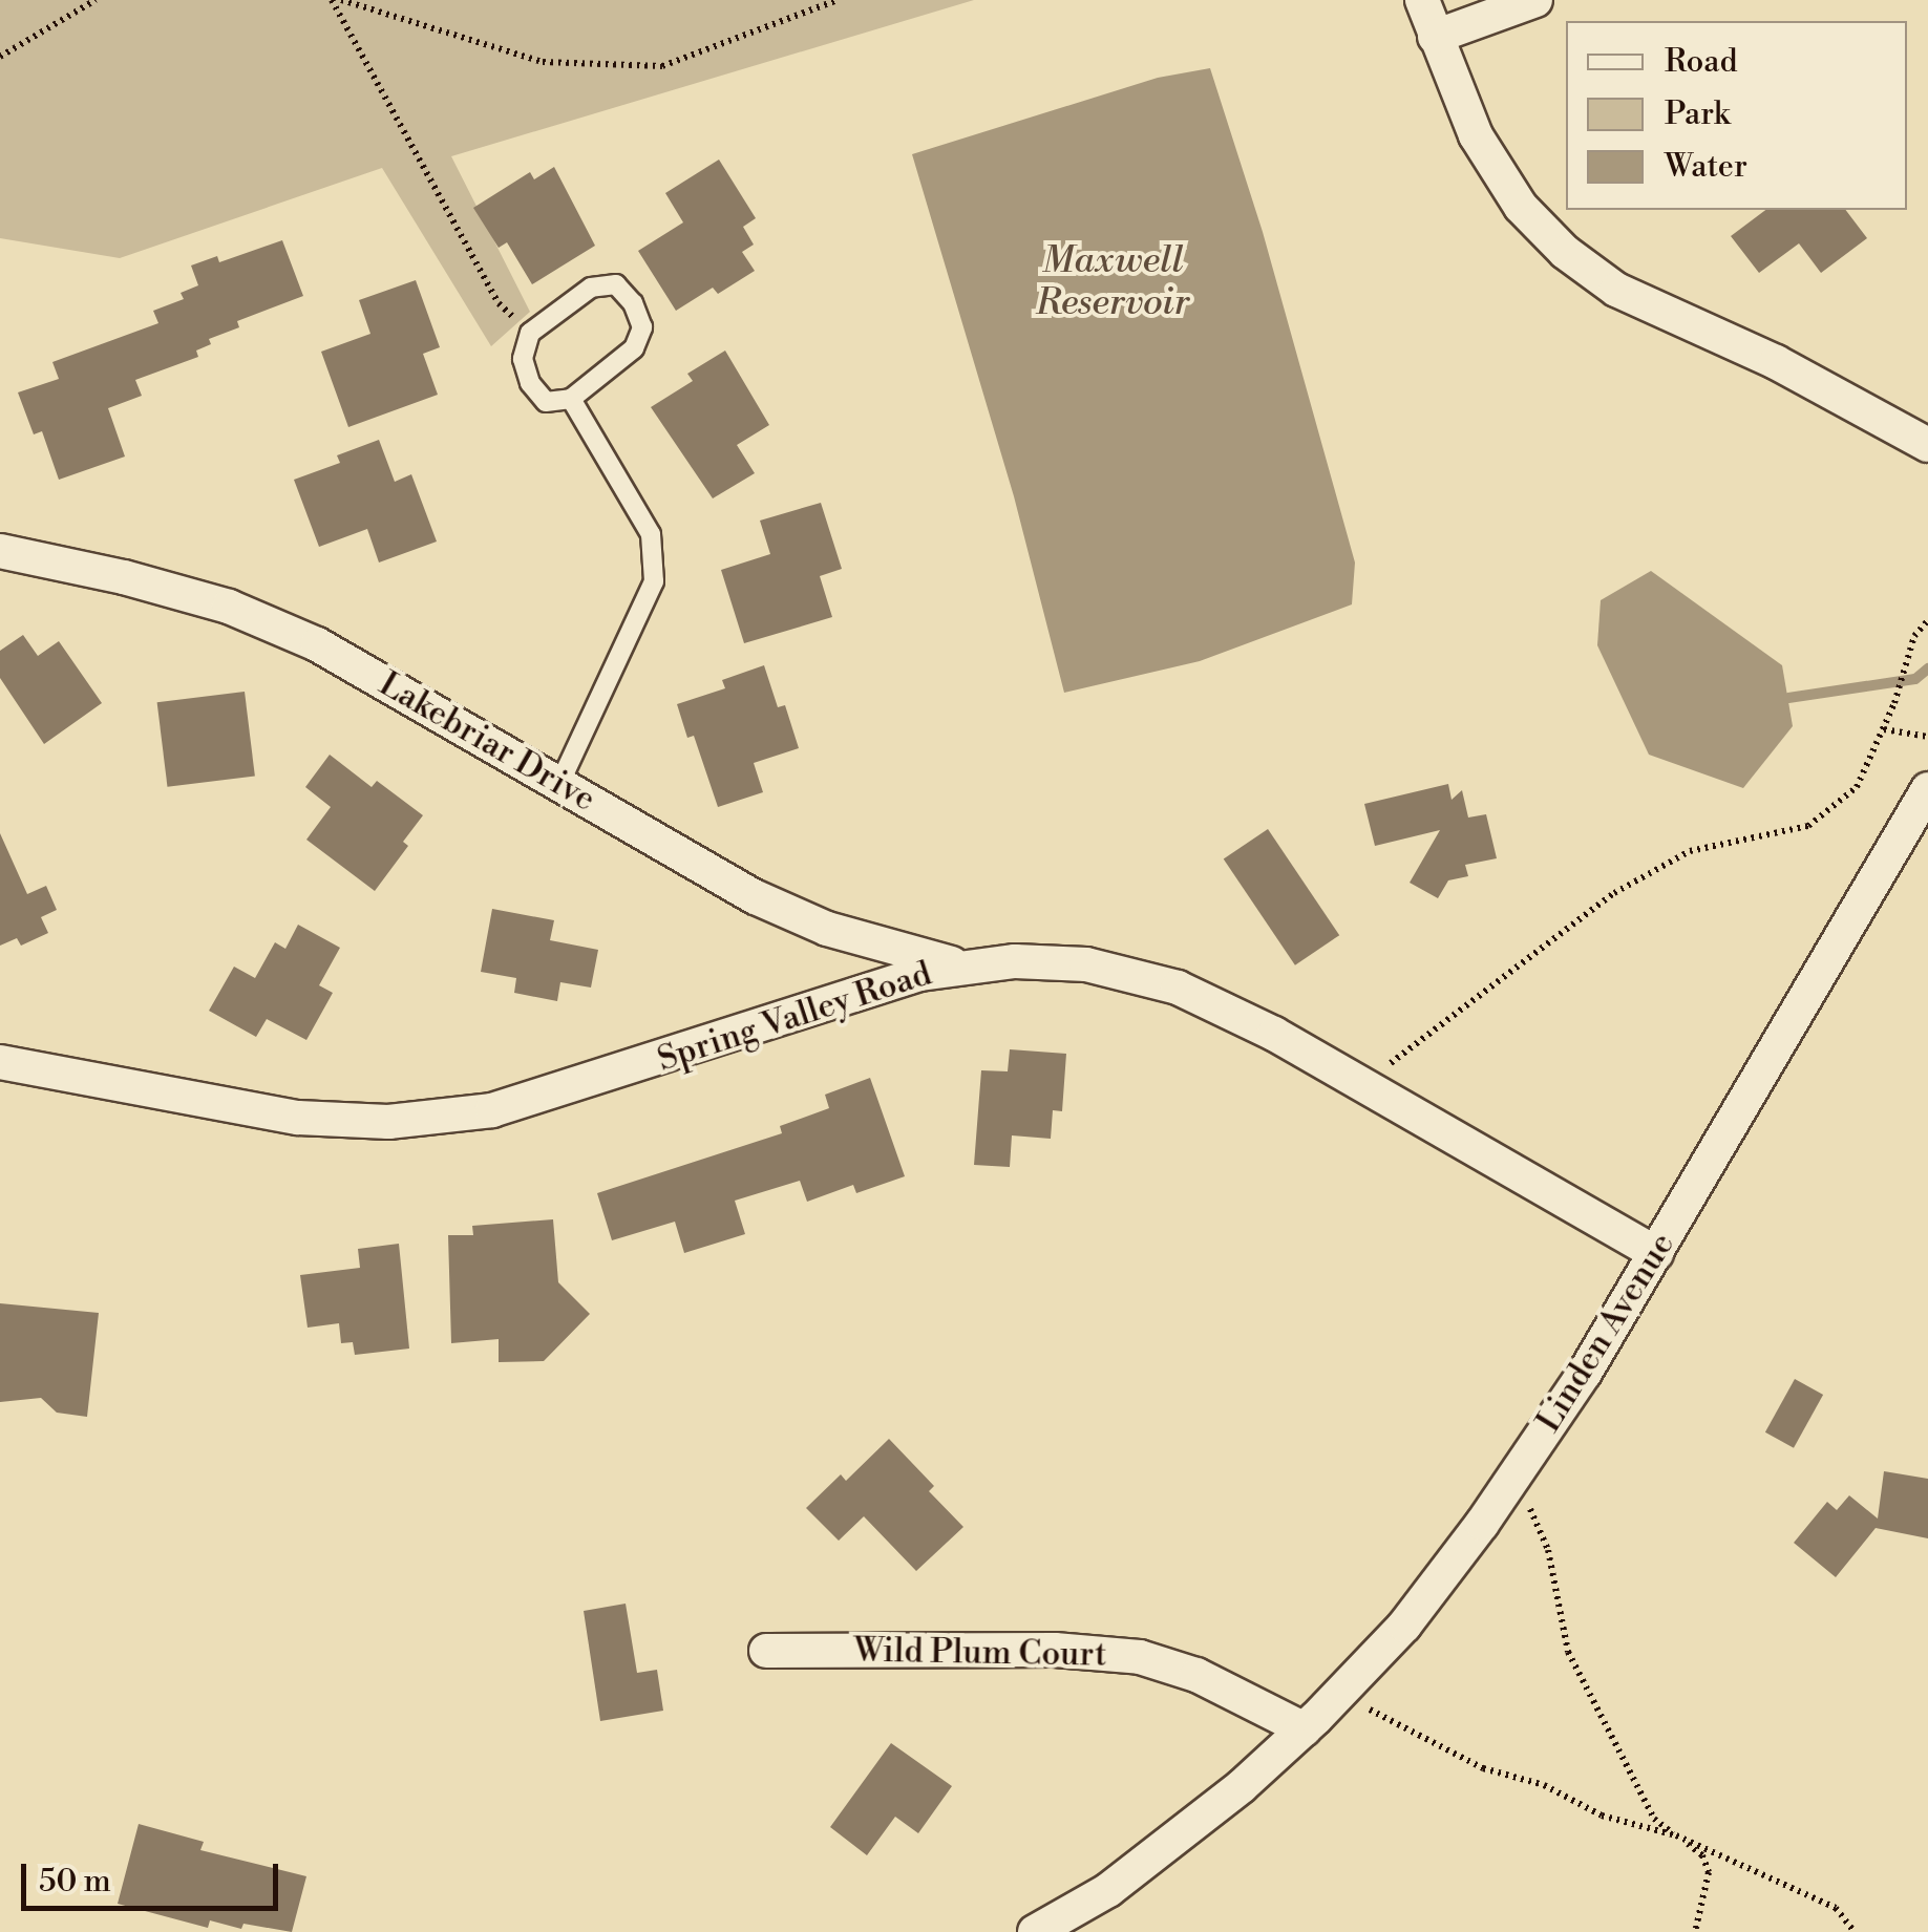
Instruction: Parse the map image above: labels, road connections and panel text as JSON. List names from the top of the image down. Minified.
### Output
{"streets":{"street":["Lakebriar Drive","Spring Valley Road","Linden Avenue","Wild Plum Court"]},"crossings":[["Lakebriar Drive","Spring Valley Road"],["Spring Valley Road","Linden Avenue"],["Linden Avenue","Wild Plum Court"]],"water":["Maxwell Reservoir"],"legend":["Road","Park","Water"],"scale_bar":"50 m"}
